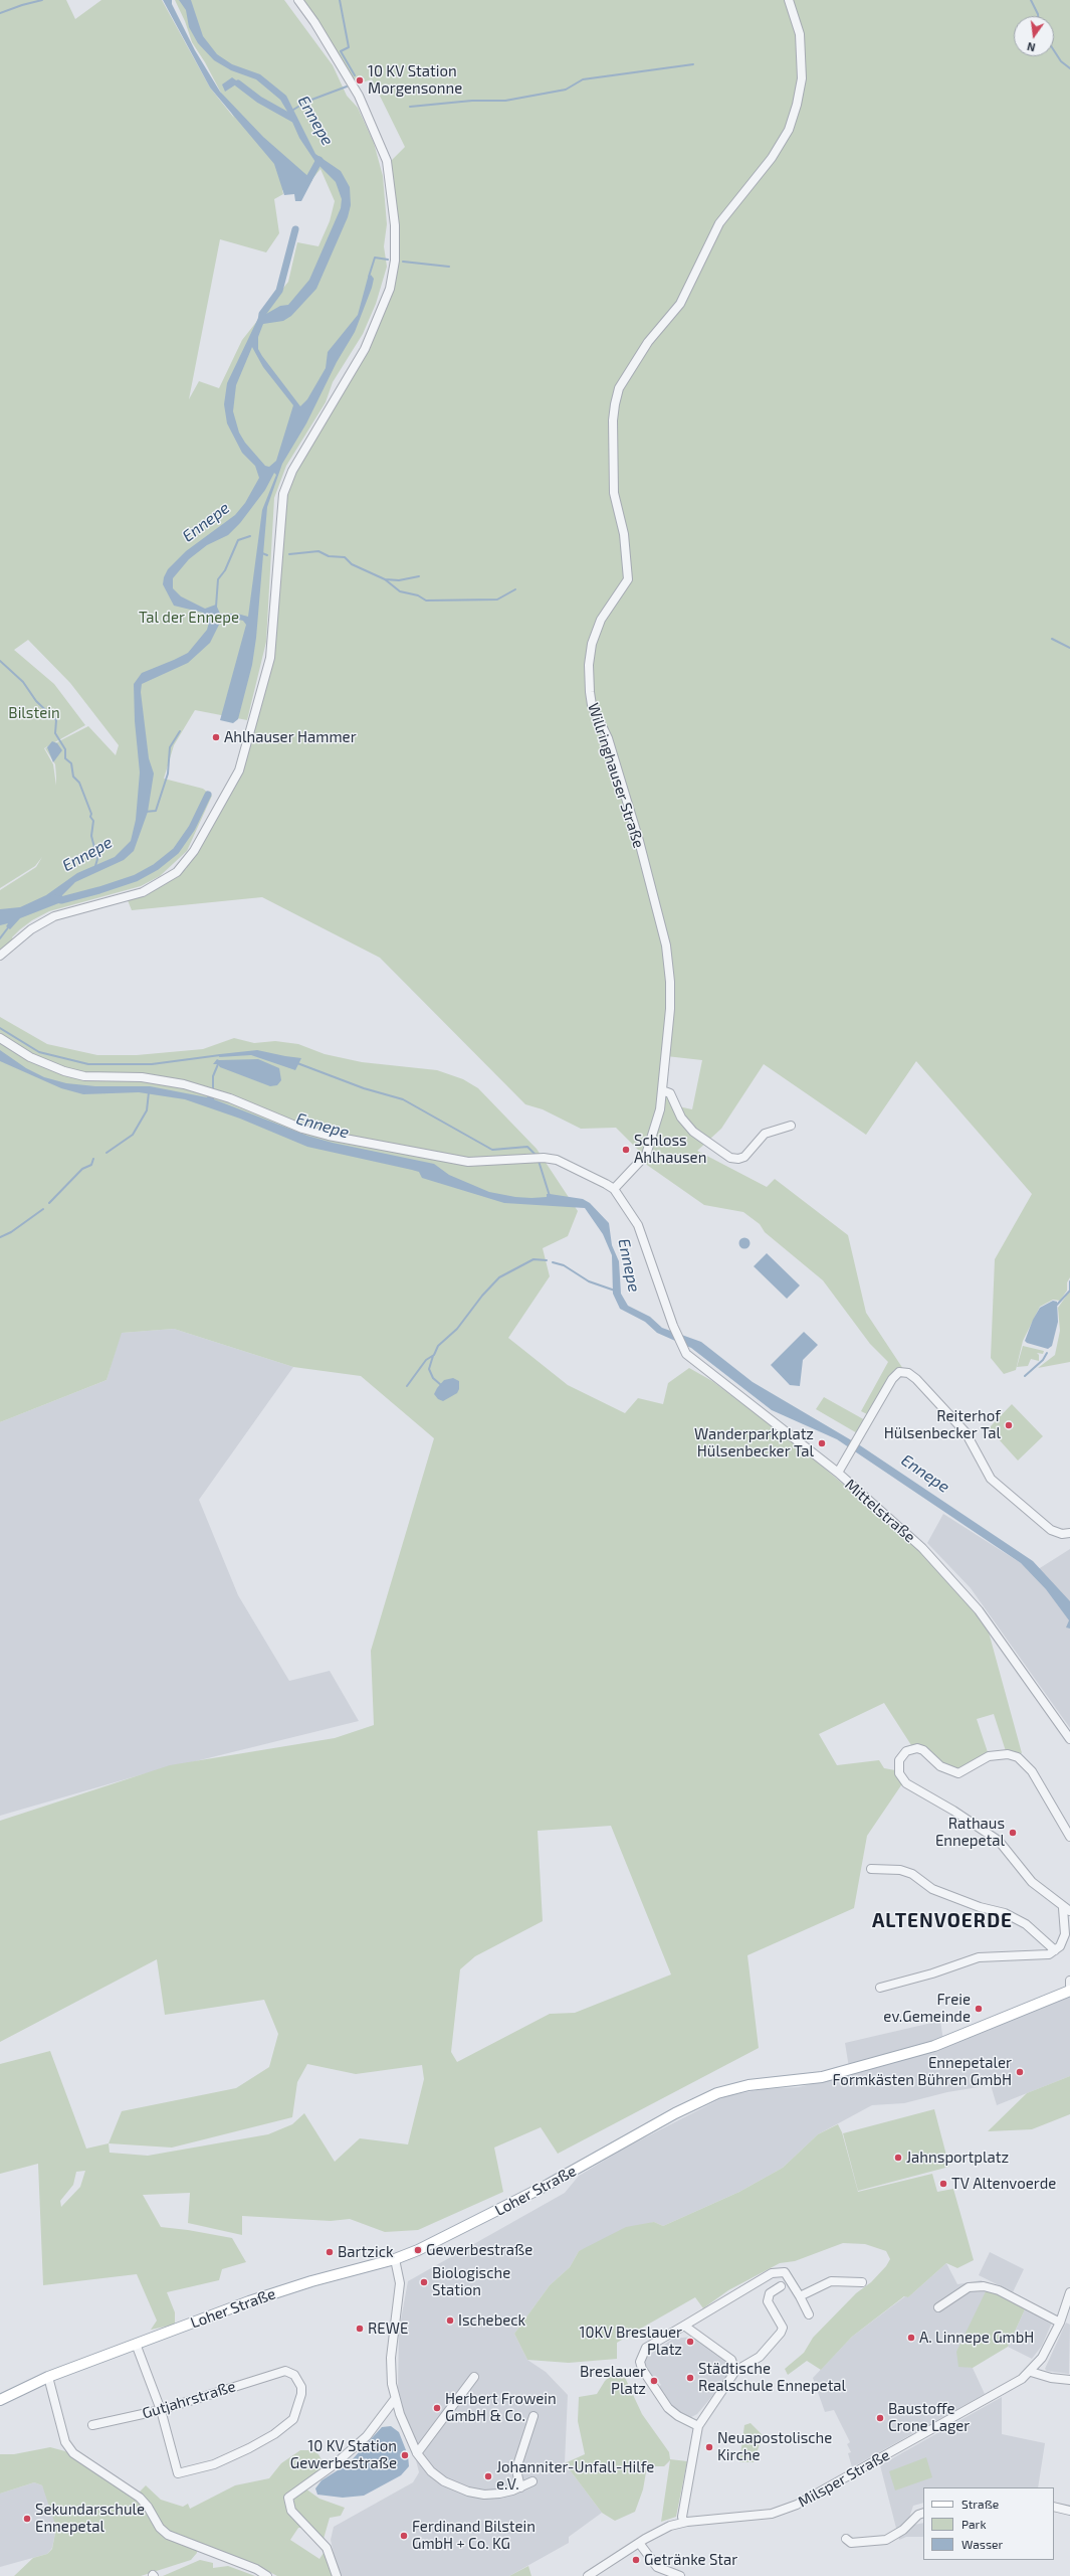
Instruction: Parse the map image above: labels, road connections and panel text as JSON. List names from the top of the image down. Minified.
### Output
{"streets":{"main road":["Loher Straße"],"street":["Willringhauser Straße","Mittelstraße","Gutjahrstraße","Milsper Straße"]},"crossings":[["Willringhauser Straße","Mittelstraße"]],"districts":["ALTENVOERDE"],"water":["Ennepe"],"parks":["Tal der Ennepe","Bilstein"],"places":["10 KV Station Morgensonne","Ahlhauser Hammer","Schloss Ahlhausen","Reiterhof Hülsenbecker Tal","Wanderparkplatz Hülsenbecker Tal","Rathaus Ennepetal","Freie ev.Gemeinde","Ennepetaler Formkästen Bühren GmbH","Jahnsportplatz","TV Altenvoerde","Gewerbestraße","Bartzick","Biologische Station","Ischebeck","REWE","A. Linnepe GmbH","10KV Breslauer Platz","Städtische Realschule Ennepetal","Breslauer Platz","Herbert Frowein GmbH & Co.","Baustoffe Crone Lager","Neuapostolische Kirche","10 KV Station Gewerbestraße","Johanniter-Unfall-Hilfe e.V.","Sekundarschule Ennepetal","Ferdinand Bilstein GmbH + Co. KG","Getränke Star"],"legend":["Straße","Park","Wasser"],"north":"bottom"}
